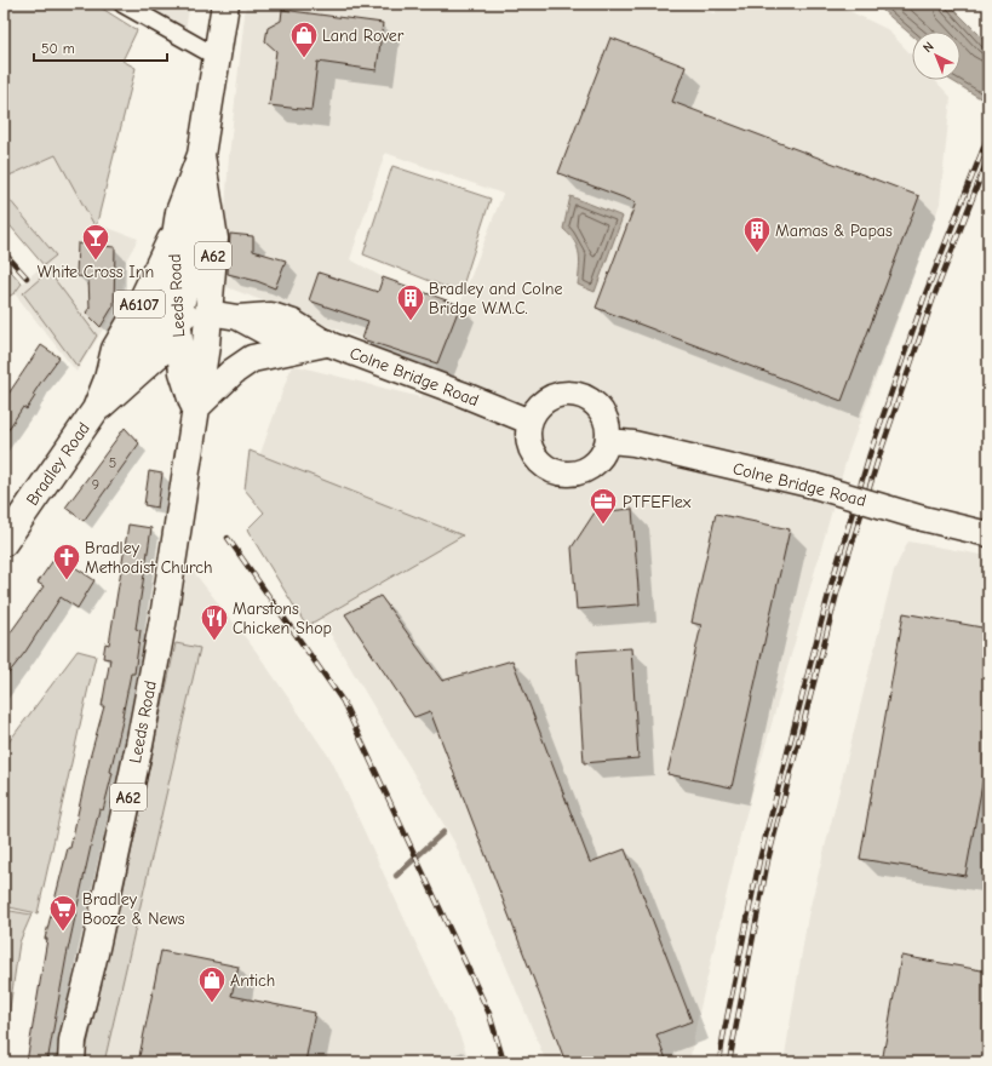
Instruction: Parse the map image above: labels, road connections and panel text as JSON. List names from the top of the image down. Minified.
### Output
{"streets":{"main road":["A62","Leeds Road","A6107","Colne Bridge Road","Bradley Road"]},"crossings":[["Leeds Road","Colne Bridge Road"],["Leeds Road","Bradley Road"]],"places":{"shop":["Land Rover","Antich"],"building":["Mamas & Papas","Bradley and Colne Bridge W.M.C."],"bar":["White Cross Inn"],"office":["PTFEFlex"],"church":["Bradley Methodist Church"],"restaurant":["Marstons Chicken Shop"],"supermarket":["Bradley Booze & News"]},"house_numbers":["5","9"],"scale_bar":"50 m","north":"top left"}
